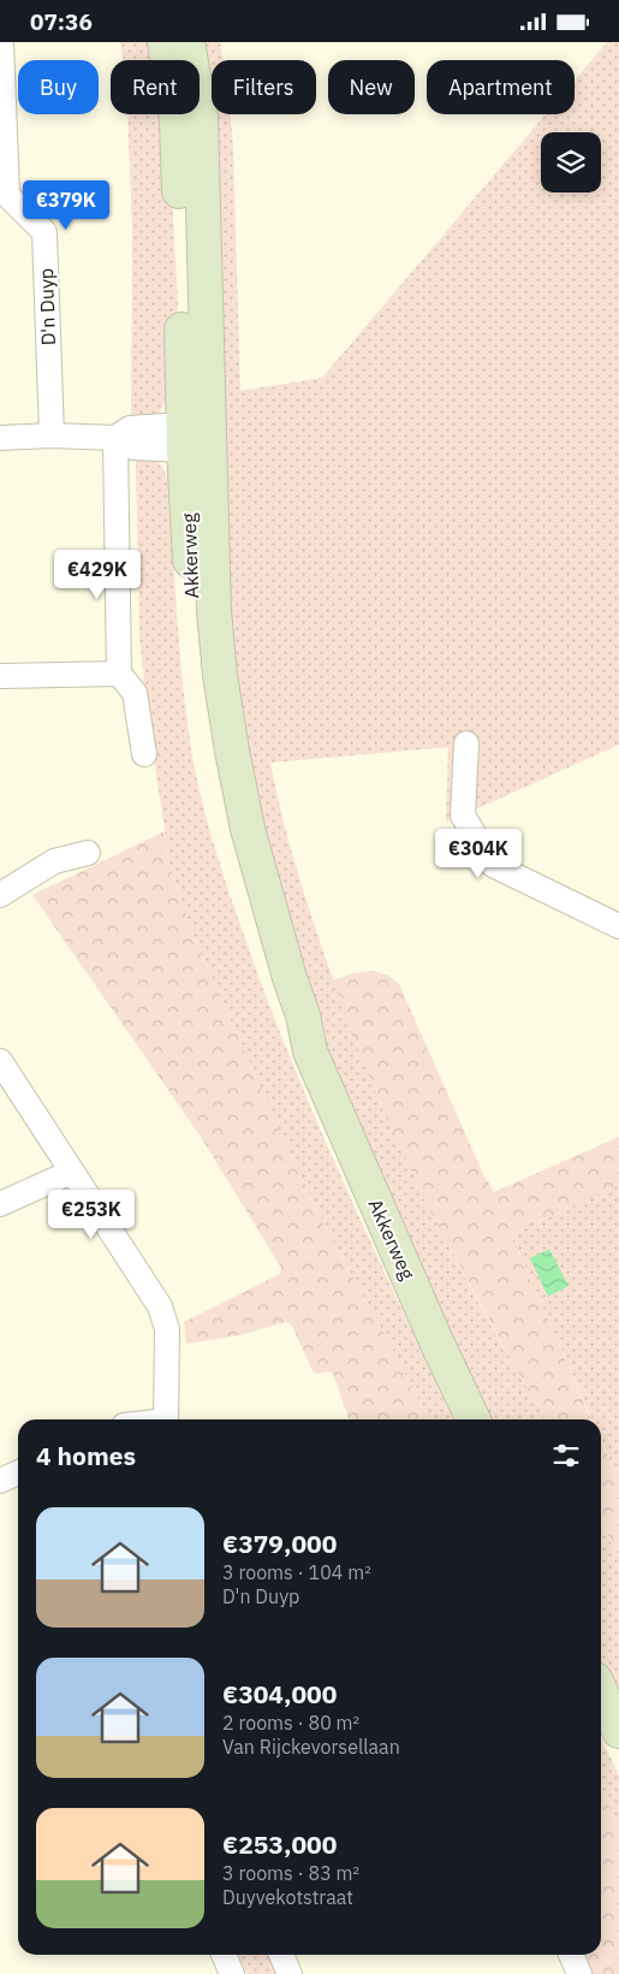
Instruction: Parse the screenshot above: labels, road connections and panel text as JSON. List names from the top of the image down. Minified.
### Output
{"streets":{"main road":["Akkerweg"],"street":["D'n Duyp"]},"page":{"status":"07:36","chip":["Buy","Rent","Filters","New","Apartment"],"price":["€379K","€429K","€304K","€253K"],"heading":"4 homes","list":[{"name":"€379,000","note":"3 rooms · 104 m² · D'n Duyp"},{"name":"€304,000","note":"2 rooms · 80 m² · Van Rijckevorsellaan"},{"name":"€253,000","note":"3 rooms · 83 m² · Duyvekotstraat"}]}}
